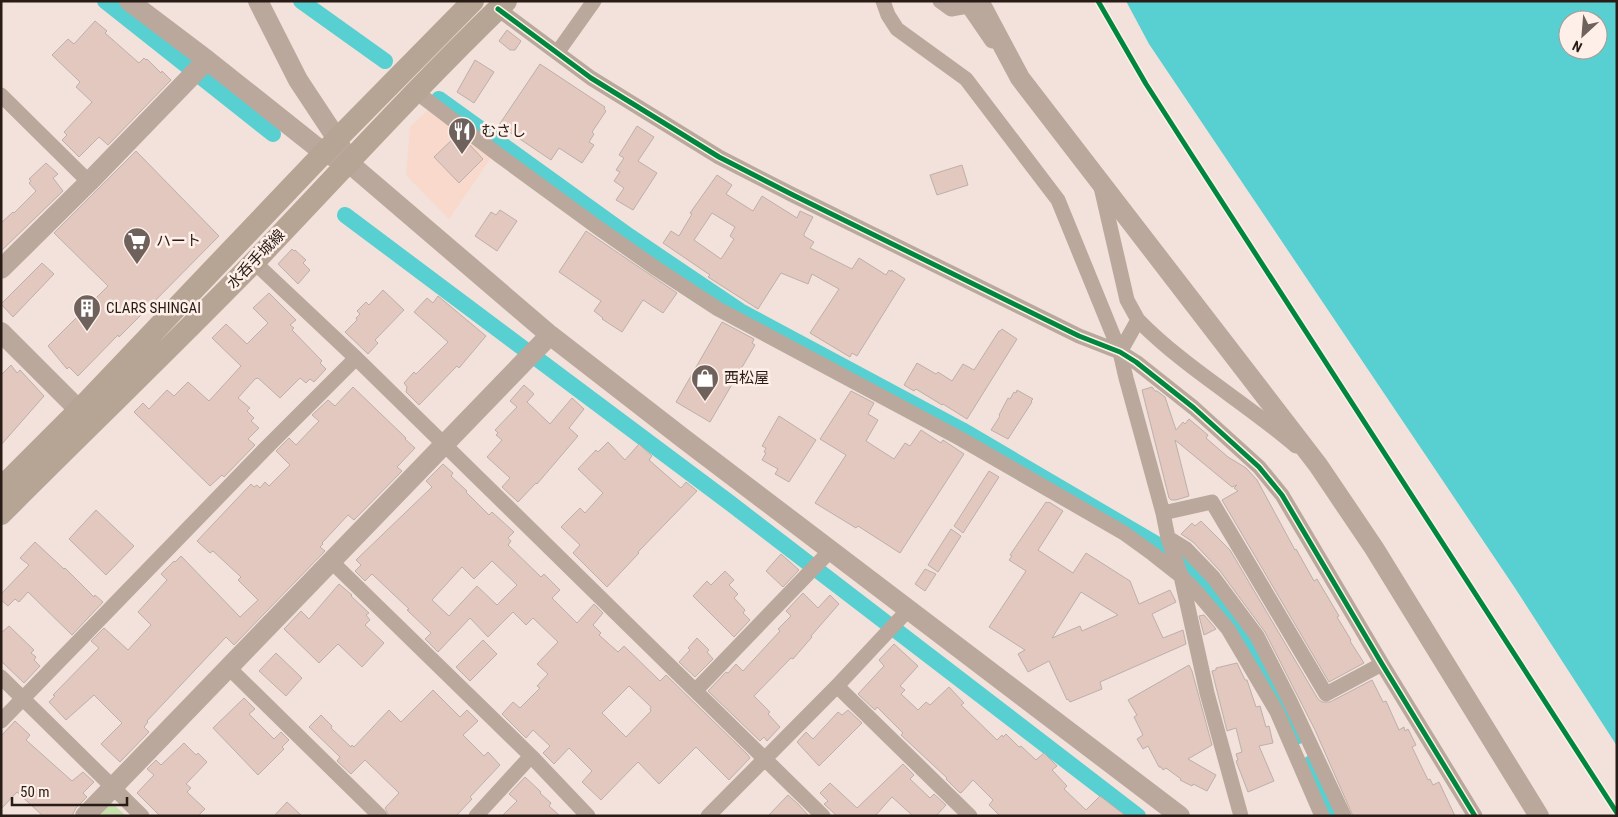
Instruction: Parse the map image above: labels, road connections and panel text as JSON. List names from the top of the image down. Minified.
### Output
{"streets":{"main road":["水呑手城線"]},"places":{"restaurant":["むさし"],"supermarket":["ハート"],"building":["CLARS SHINGAI"],"shop":["西松屋"]},"scale_bar":"50 m","north":"bottom left"}
